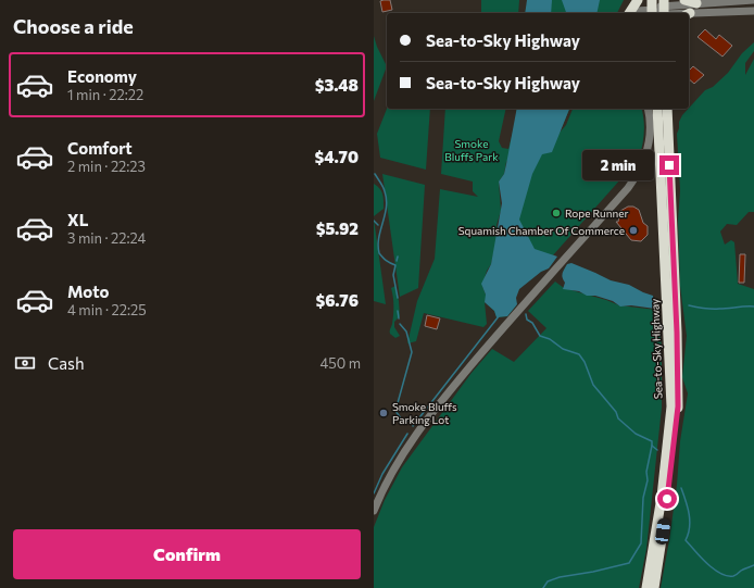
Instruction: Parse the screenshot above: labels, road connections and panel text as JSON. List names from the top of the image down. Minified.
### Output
{"streets":{"highway":["Sea-to-Sky Highway"]},"parks":["Smoke Bluffs Park"],"places":["Rope Runner","Squamish Chamber Of Commerce","Smoke Bluffs Parking Lot"],"page":{"heading":"Choose a ride","banner":["Sea-to-Sky Highway","Sea-to-Sky Highway"],"list":[{"name":"Economy","note":"1 min · 22:22","value":"$3.48"},{"name":"Comfort","note":"2 min · 22:23","value":"$4.70"},{"name":"XL","note":"3 min · 22:24","value":"$5.92"},{"name":"Moto","note":"4 min · 22:25","value":"$6.76"}],"bubble":"2 min","pay":["Cash","450 m"],"buttons":"Confirm"}}
